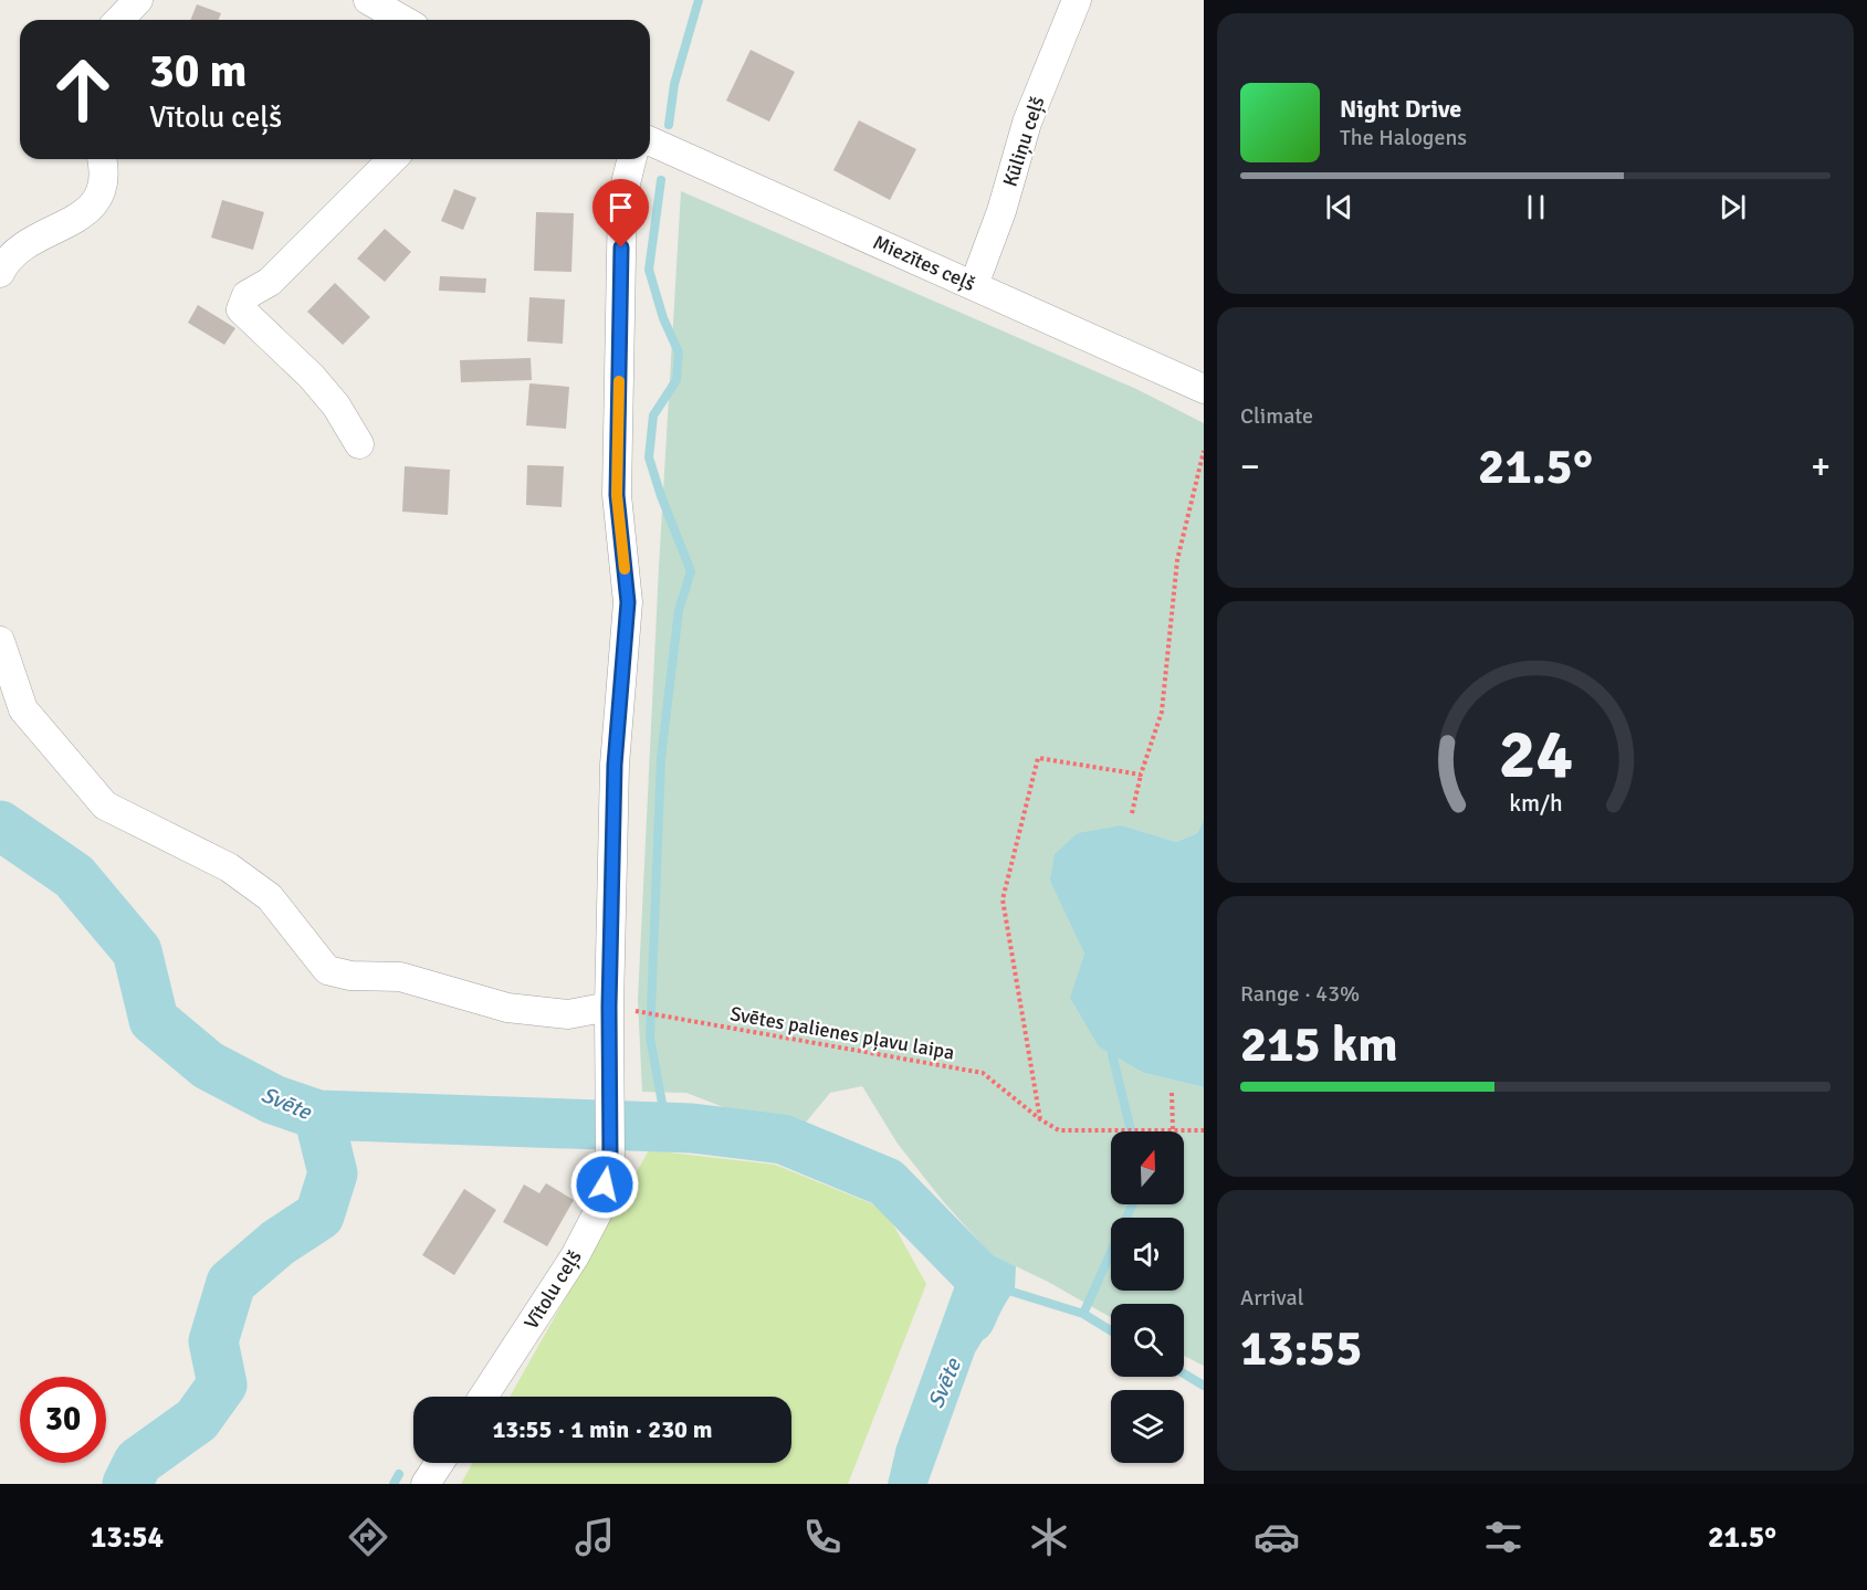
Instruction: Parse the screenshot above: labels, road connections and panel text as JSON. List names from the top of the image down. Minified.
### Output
{"streets":{"street":["Kūliņu ceļš","Miezītes ceļš","Vītolu ceļš"],"path":["Svētes palienes pļavu laipa"]},"crossings":[["Kūliņu ceļš","Miezītes ceļš"],["Svētes palienes pļavu laipa","Vītolu ceļš"]],"water":["Svēte"],"north":"top","page":{"turn":["30 m","Vītolu ceļš"],"song":["Night Drive","The Halogens"],"tile":["Climate",["Range · 43%","215 km"],["Arrival","13:55"]],"heat":["−","21.5°","+"],"limit":"30","trip":"13:55 · 1 min · 230 m","tabs":["13:54","21.5°"],"gauge":["24","km/h"]}}
